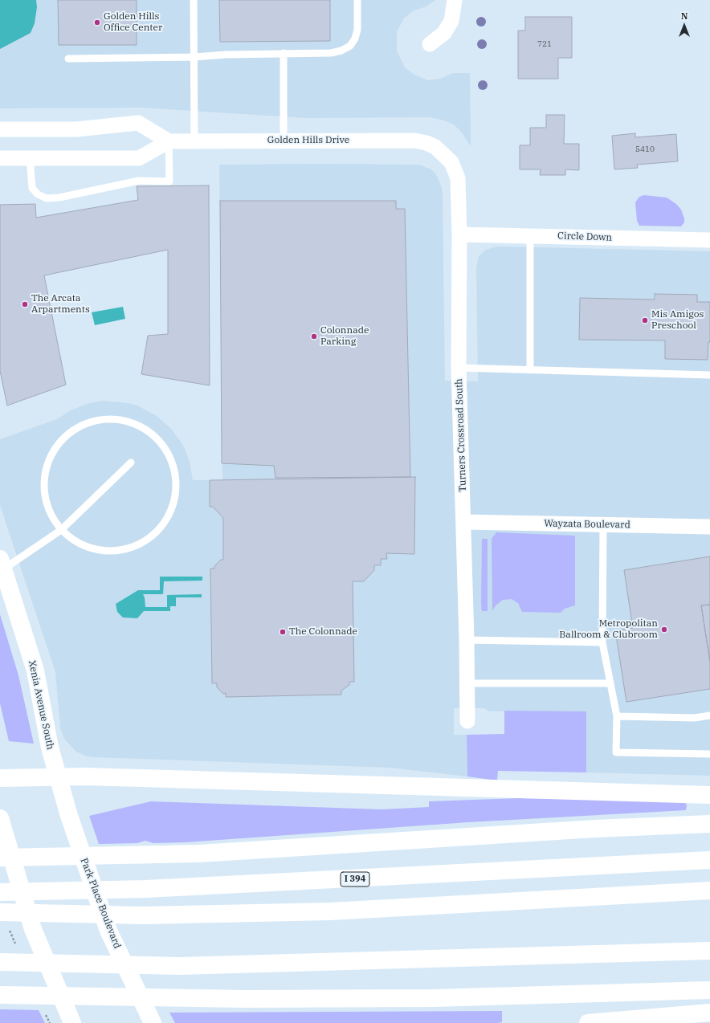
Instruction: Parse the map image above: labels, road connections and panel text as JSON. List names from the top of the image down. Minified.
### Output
{"streets":{"main road":["Xenia Avenue South","I 394","Park Place Boulevard"],"street":["Golden Hills Drive","Circle Down","Turners Crossroad South","Wayzata Boulevard"]},"crossings":[["Golden Hills Drive","Turners Crossroad South"],["Circle Down","Turners Crossroad South"],["Turners Crossroad South","Wayzata Boulevard"],["Xenia Avenue South","Park Place Boulevard"]],"places":["Golden Hills Office Center","The Arcata Arpartments","Mis Amigos Preschool","Colonnade Parking","Metropolitan Ballroom & Clubroom","The Colonnade"],"house_numbers":["721","5410"],"north":"top"}
